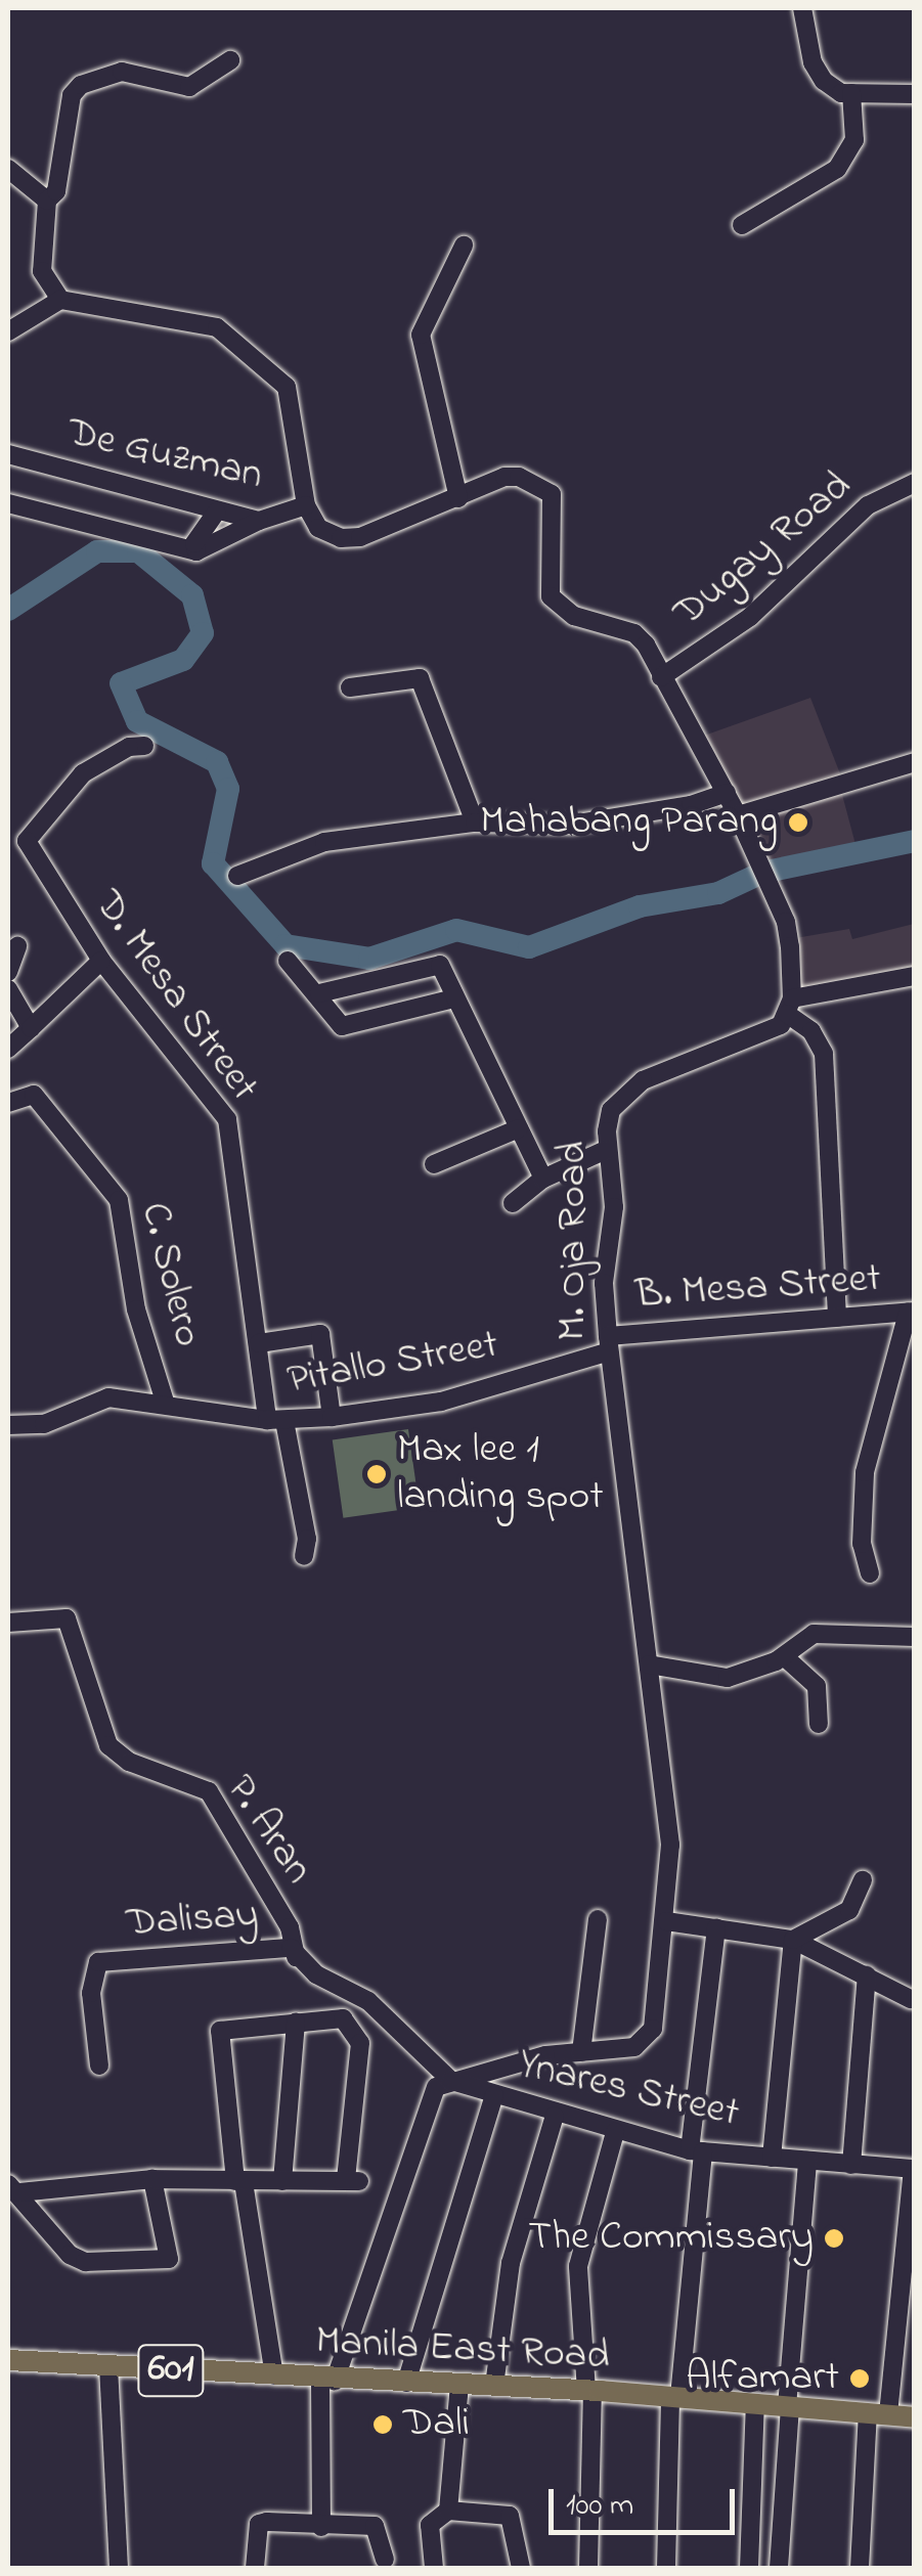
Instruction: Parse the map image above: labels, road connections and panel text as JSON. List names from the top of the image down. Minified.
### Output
{"streets":{"main road":["Manila East Road","601"],"street":["De Guzman","Dugay Road","D. Mesa Street","M. Oja Road","C. Solero","B. Mesa Street","Pitallo Street","P. Aran","Dalisay","Ynares Street"]},"crossings":[["D. Mesa Street","Pitallo Street"],["M. Oja Road","B. Mesa Street"],["M. Oja Road","Pitallo Street"],["M. Oja Road","Ynares Street"],["C. Solero","Pitallo Street"],["B. Mesa Street","Pitallo Street"],["P. Aran","Dalisay"]],"places":["Mahabang Parang","Max lee 1 landing spot","The Commissary","Alfamart","Dali"],"scale_bar":"100 m"}
